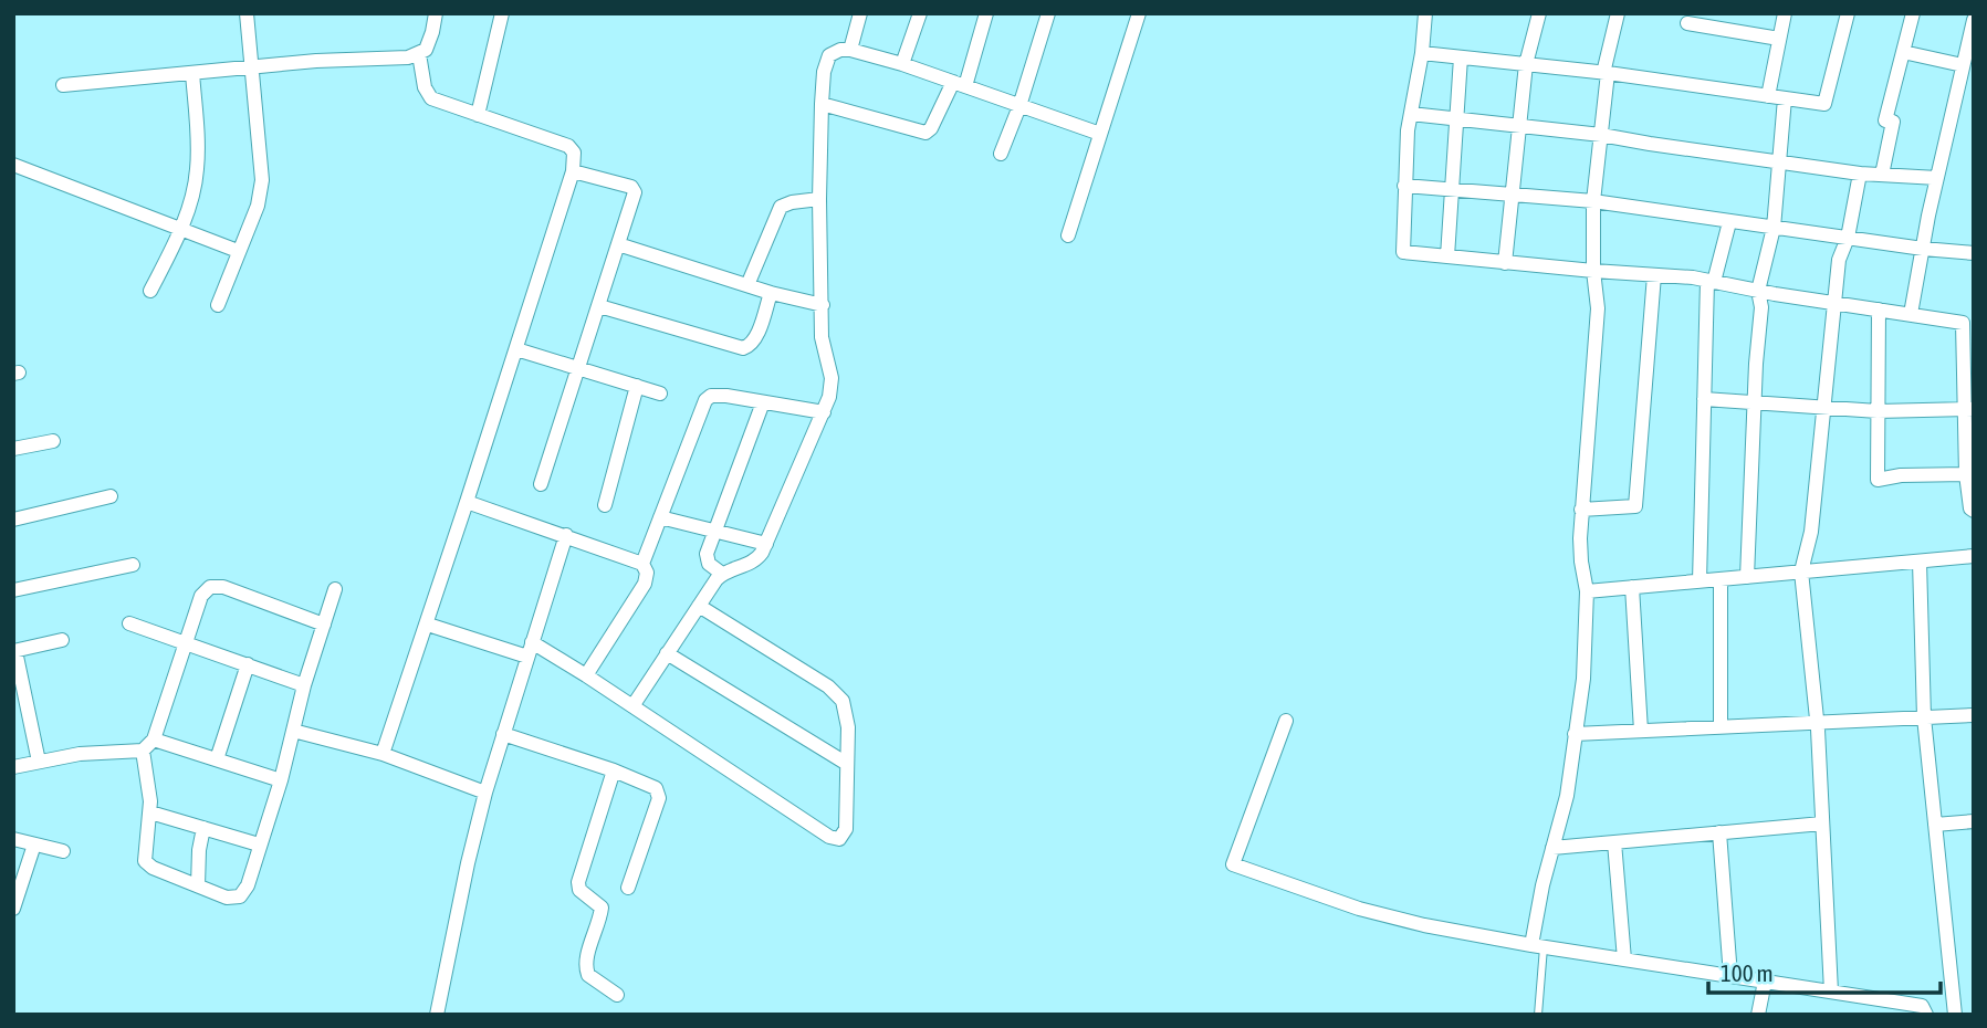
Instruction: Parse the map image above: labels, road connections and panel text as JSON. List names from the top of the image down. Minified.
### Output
{"scale_bar":"100 m"}
